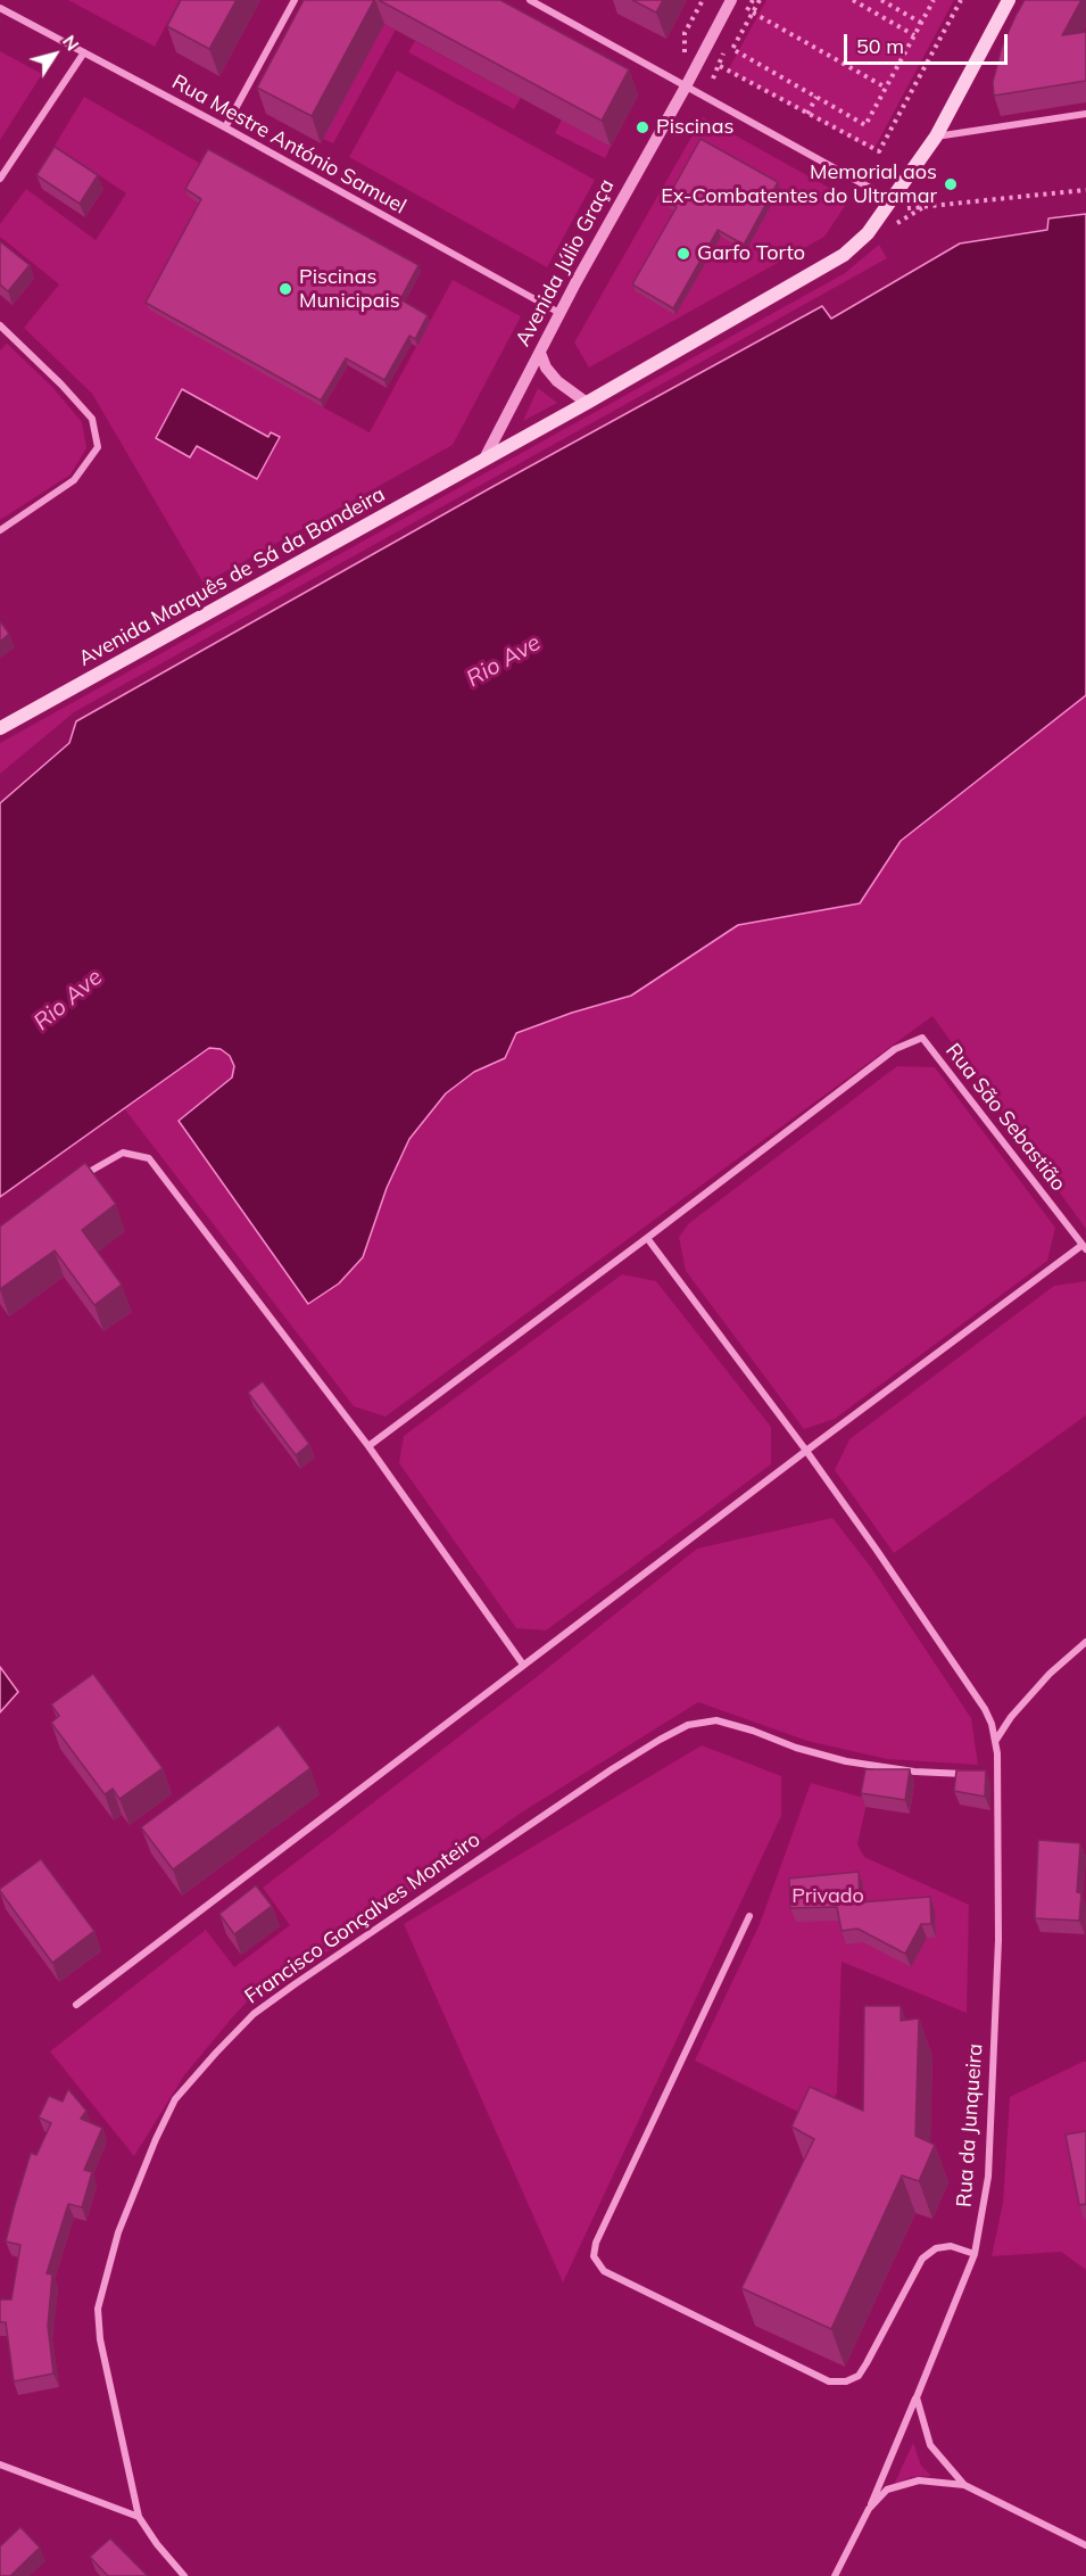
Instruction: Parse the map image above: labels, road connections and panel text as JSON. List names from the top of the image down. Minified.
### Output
{"streets":{"main road":["Avenida Marquês de Sá da Bandeira"],"street":["Rua Mestre António Samuel","Avenida Júlio Graça","Rua São Sebastião","Francisco Gonçalves Monteiro","Rua da Junqueira"]},"crossings":[["Rua Mestre António Samuel","Avenida Júlio Graça"],["Avenida Júlio Graça","Avenida Marquês de Sá da Bandeira"],["Rua São Sebastião","Rua da Junqueira"]],"water":["Rio Ave"],"parks":["Privado"],"places":["Piscinas","Memorial aos Ex-Combatentes do Ultramar","Garfo Torto","Piscinas Municipais"],"scale_bar":"50 m","north":"top right"}
